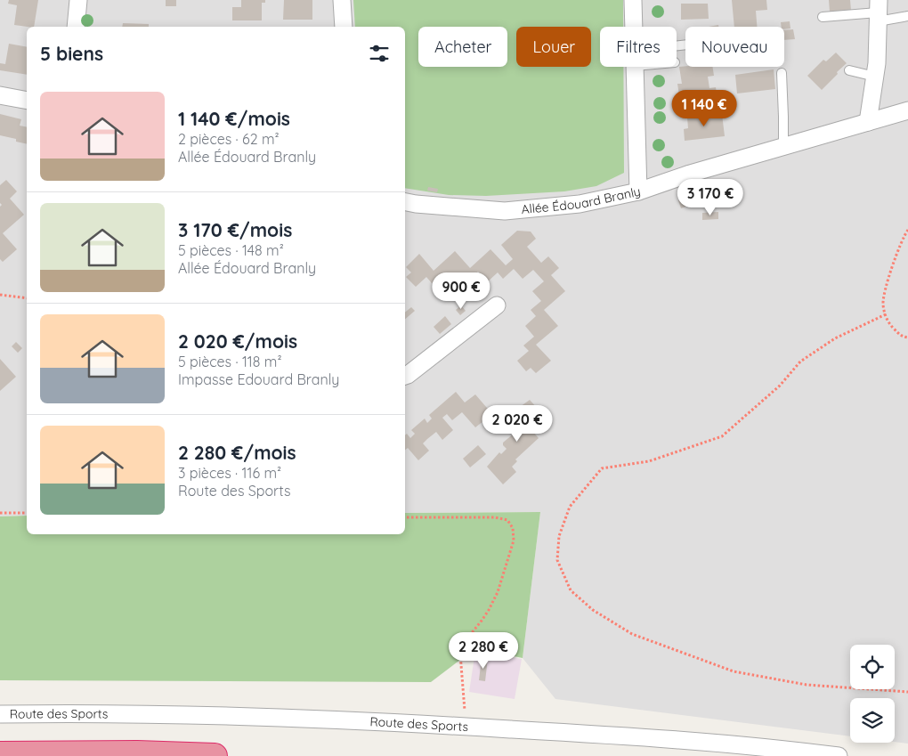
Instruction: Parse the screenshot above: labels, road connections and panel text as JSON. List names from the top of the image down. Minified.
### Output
{"streets":{"street":["Allée Édouard Branly","Route des Sports"]},"page":{"chip":["Acheter","Louer","Filtres","Nouveau"],"heading":"5 biens","list":[{"name":"1 140 €/mois","note":"2 pièces · 62 m² · Allée Édouard Branly"},{"name":"3 170 €/mois","note":"5 pièces · 148 m² · Allée Édouard Branly"},{"name":"2 020 €/mois","note":"5 pièces · 118 m² · Impasse Edouard Branly"},{"name":"2 280 €/mois","note":"3 pièces · 116 m² · Route des Sports"}],"price":["1 140 €","3 170 €","900 €","2 020 €","2 280 €"]}}
